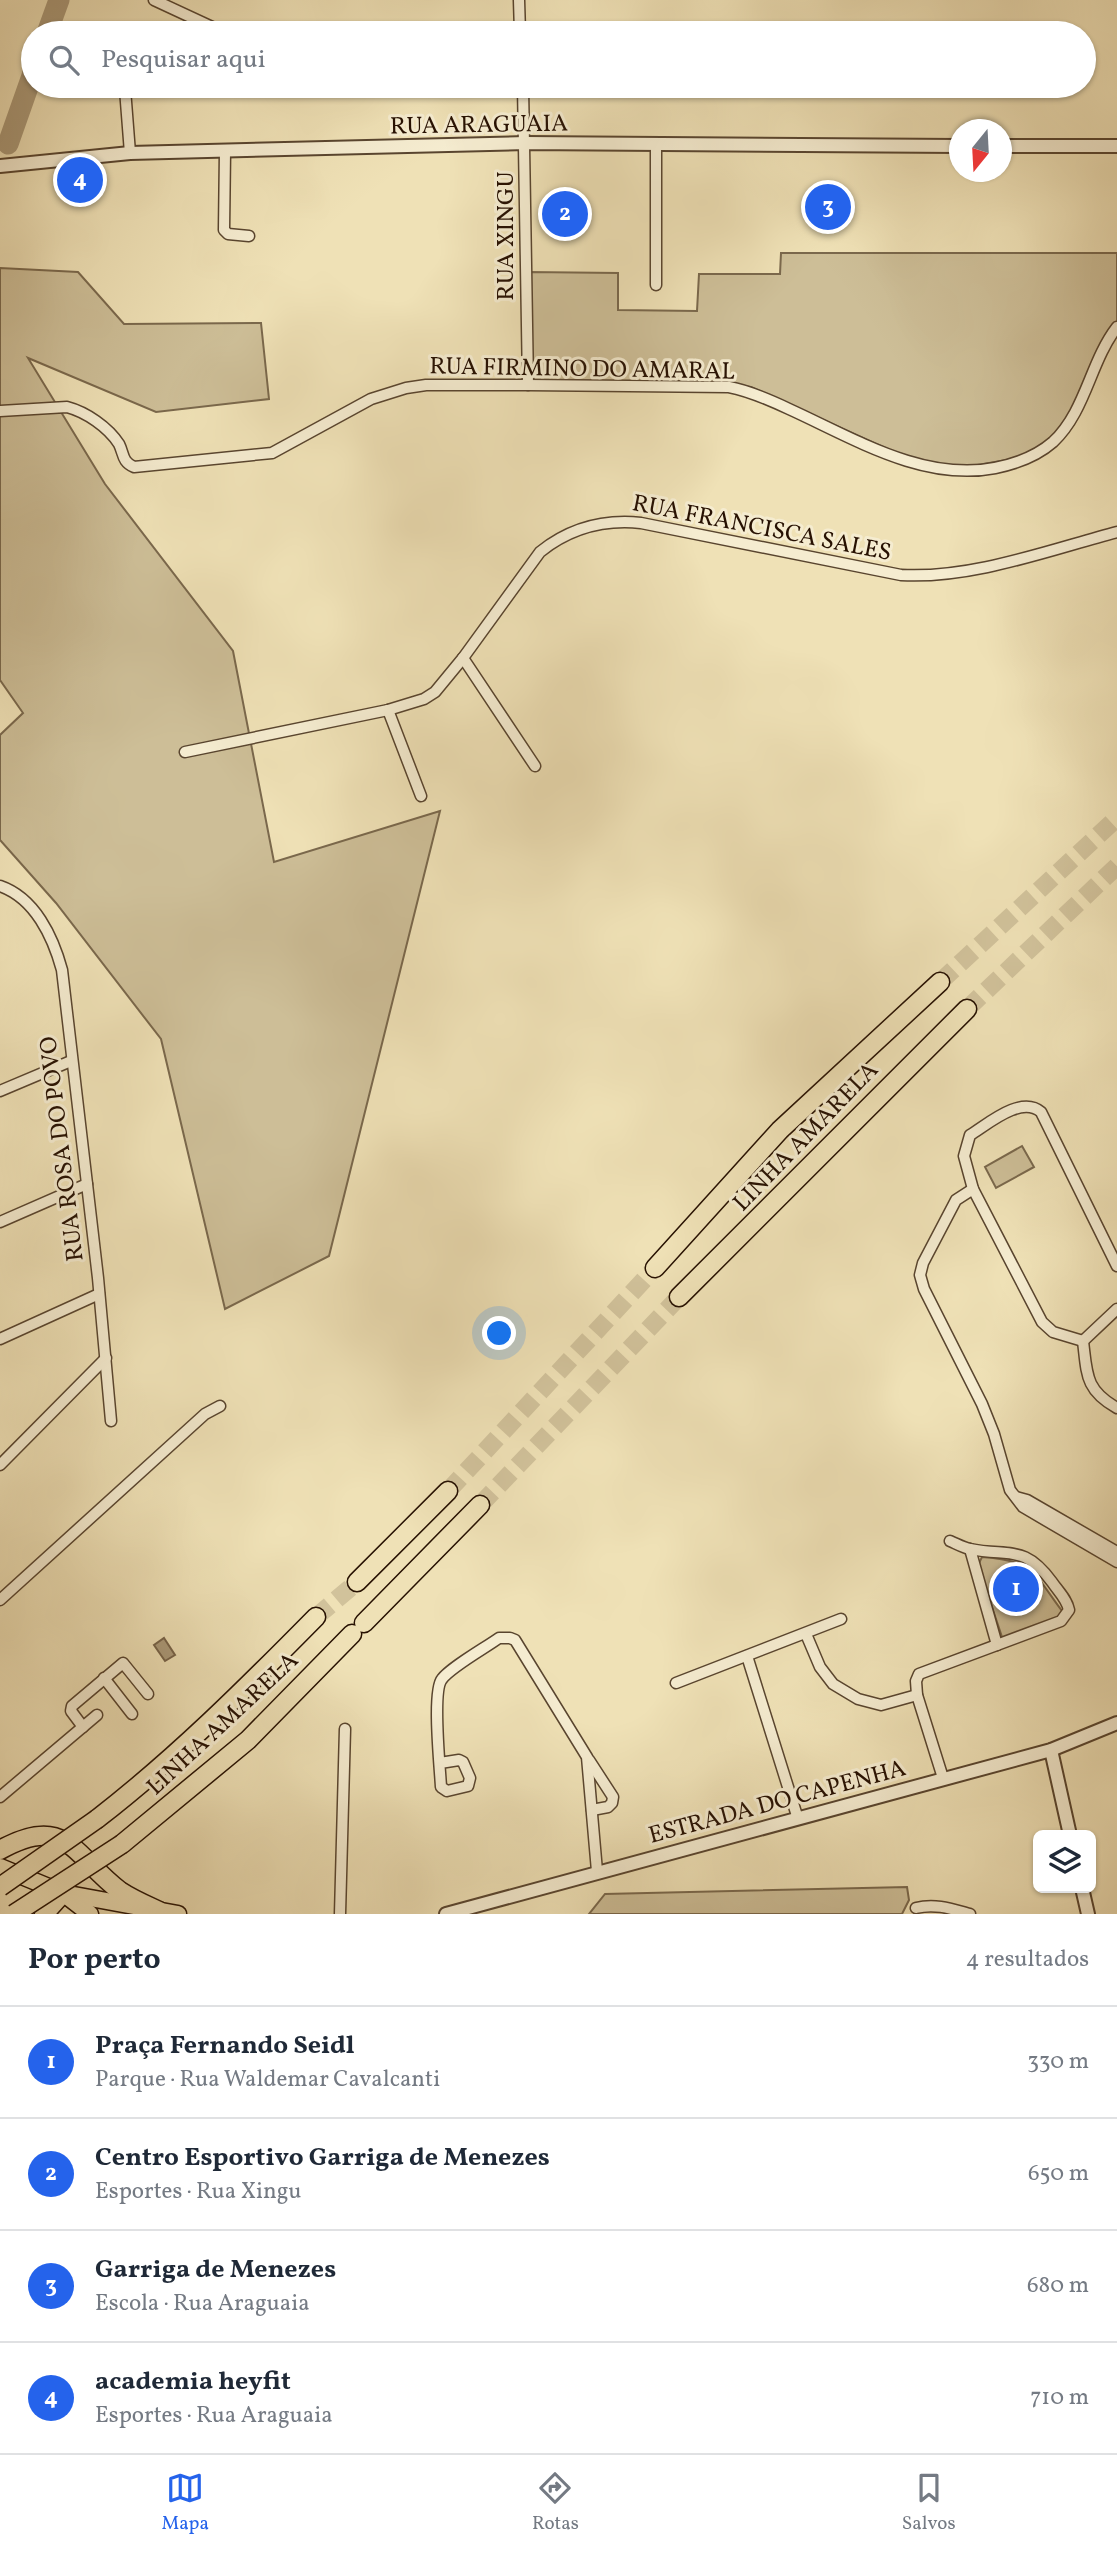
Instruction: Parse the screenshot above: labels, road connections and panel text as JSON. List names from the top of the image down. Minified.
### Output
{"streets":{"highway":["LINHA AMARELA"],"street":["RUA ARAGUAIA","RUA XINGU","RUA FIRMINO DO AMARAL","RUA FRANCISCA SALES","RUA ROSA DO POVO","ESTRADA DO CAPENHA"]},"crossings":[["RUA ARAGUAIA","RUA XINGU"],["RUA XINGU","RUA FIRMINO DO AMARAL"]],"north":"bottom","page":{"search":"Pesquisar aqui","pins":["4","3","2","1"],"heading":["Por perto","4 resultados"],"list":[{"mark":"1","name":"Praça Fernando Seidl","note":"Parque · Rua Waldemar Cavalcanti","value":"330 m"},{"mark":"2","name":"Centro Esportivo Garriga de Menezes","note":"Esportes · Rua Xingu","value":"650 m"},{"mark":"3","name":"Garriga de Menezes","note":"Escola · Rua Araguaia","value":"680 m"},{"mark":"4","name":"academia heyfit","note":"Esportes · Rua Araguaia","value":"710 m"}],"nav":["Mapa","Rotas","Salvos"]}}
